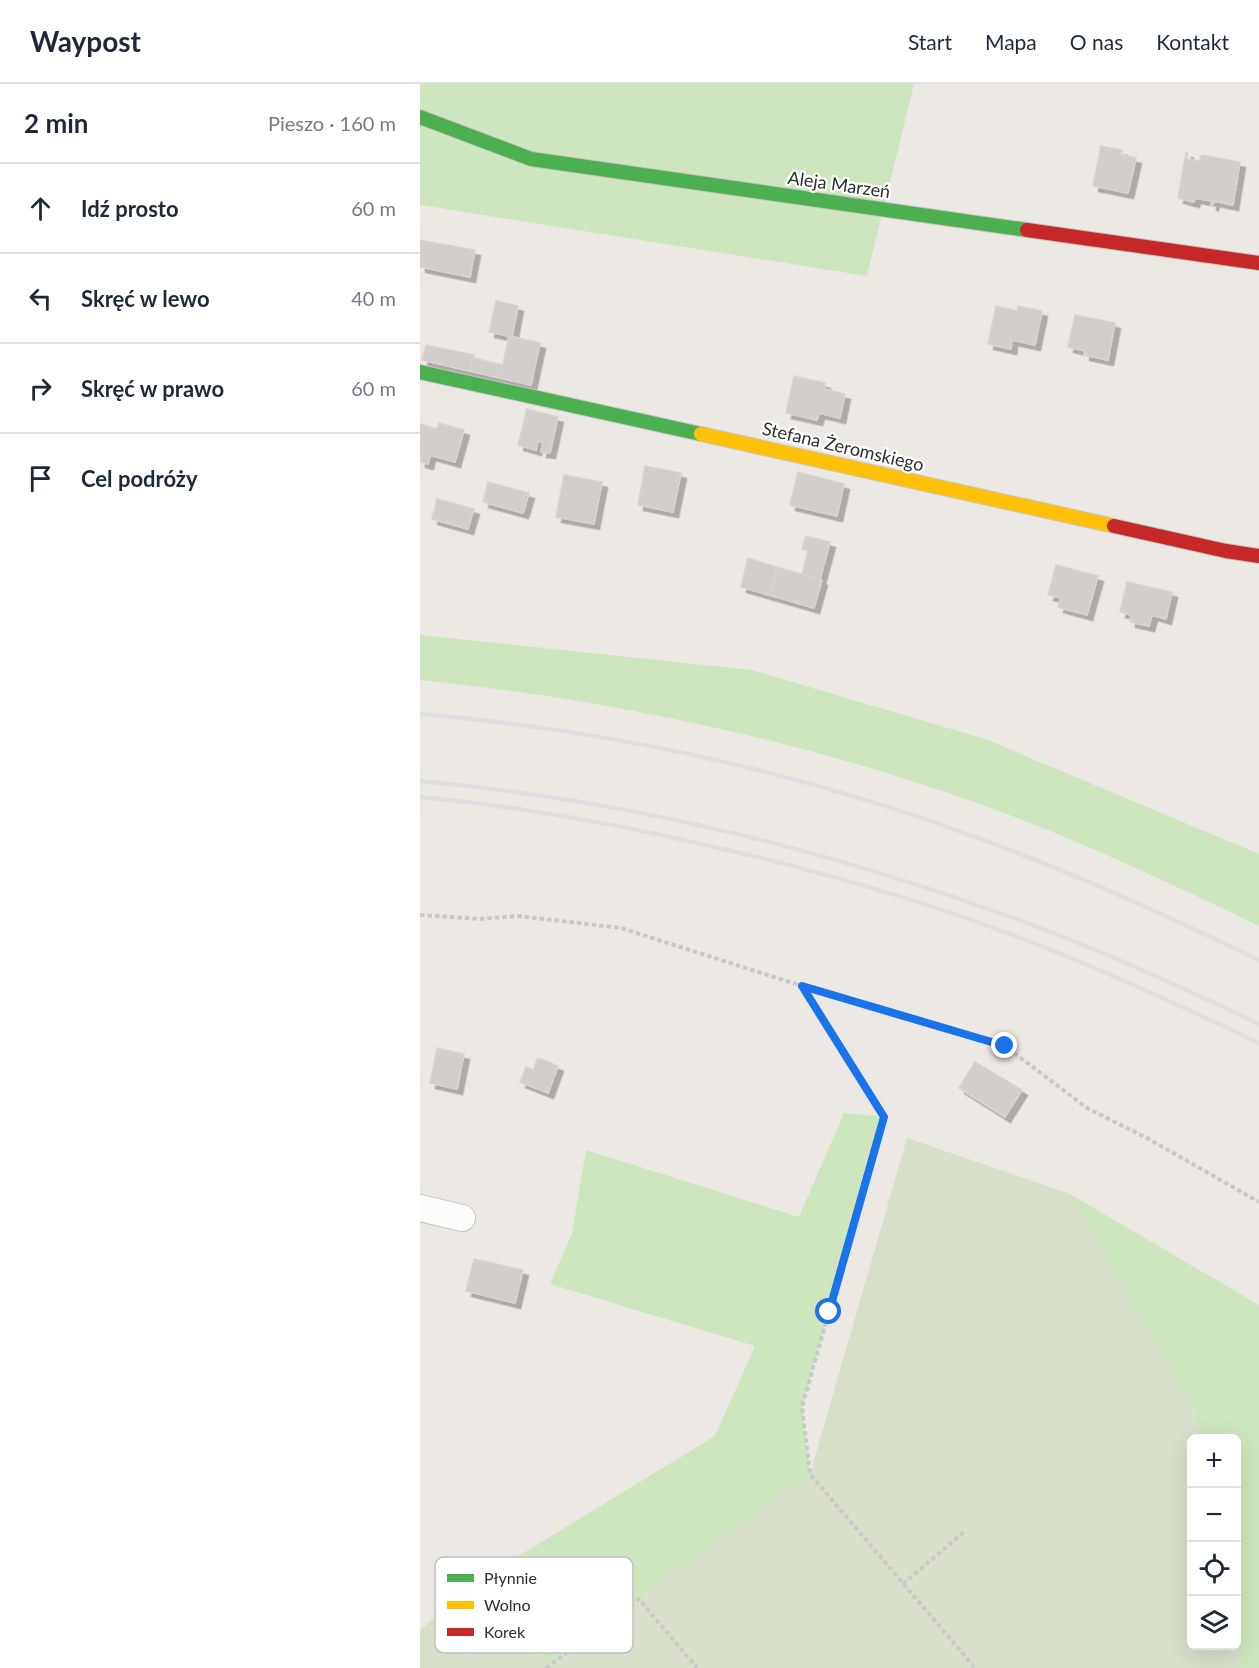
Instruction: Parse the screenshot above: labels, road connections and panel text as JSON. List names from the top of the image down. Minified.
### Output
{"streets":{"street":["Aleja Marzeń","Stefana Żeromskiego"]},"legend":["Płynnie","Wolno","Korek"],"page":{"header":"Waypost","nav":["Start","Mapa","O nas","Kontakt"],"heading":["2 min","Pieszo · 160 m"],"list":[["Idź prosto","60 m"],["Skręć w lewo","40 m"],["Skręć w prawo","60 m"],"Cel podróży"],"map_buttons":["+","−"]}}
